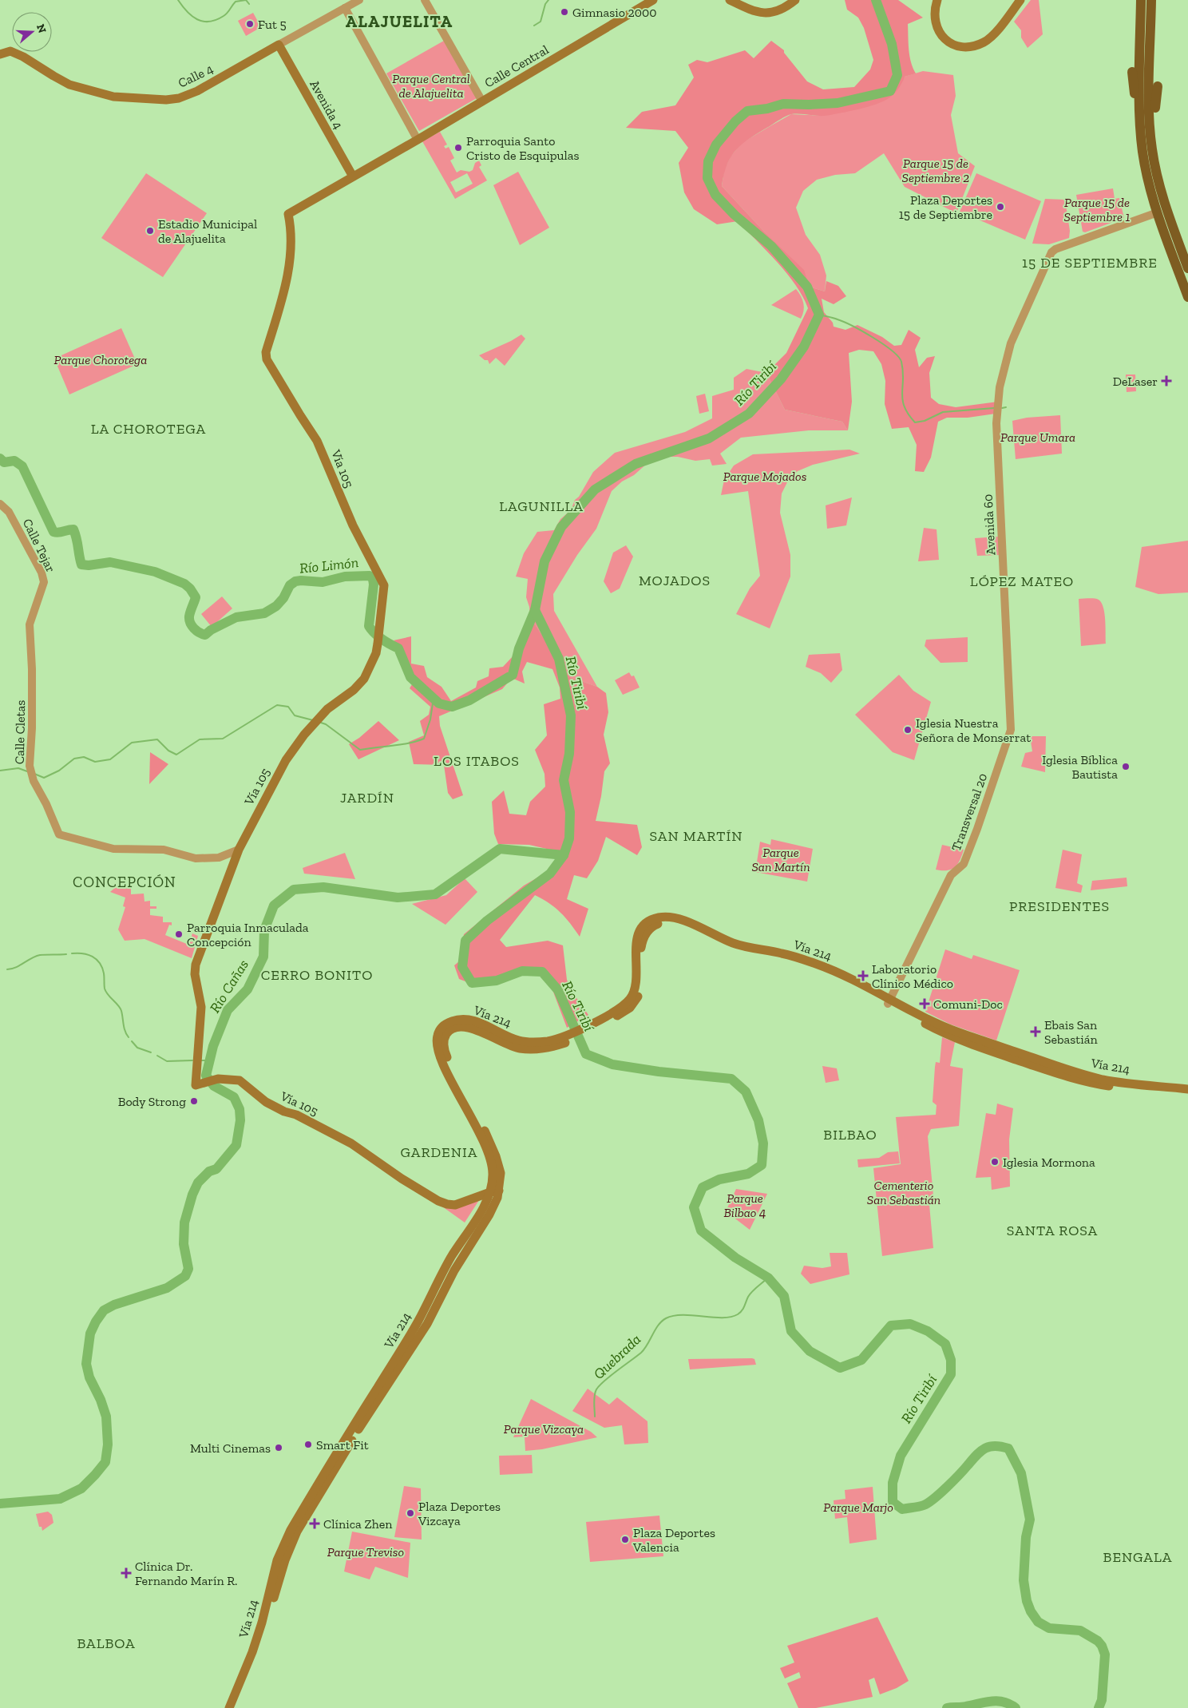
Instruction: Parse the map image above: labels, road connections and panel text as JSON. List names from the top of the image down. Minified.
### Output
{"streets":{"main road":["Calle Central","Calle 4","Avenida 4","Vía 105","Vía 214"],"street":["Avenida 60","Calle Tejar","Calle Cletas","Transversal 20"]},"crossings":[["Calle Central","Avenida 4"],["Calle Central","Vía 105"],["Calle 4","Avenida 4"],["Vía 105","Calle Cletas"],["Vía 105","Vía 214"],["Avenida 60","Transversal 20"],["Calle Tejar","Calle Cletas"],["Transversal 20","Vía 214"]],"districts":["ALAJUELITA","15 DE SEPTIEMBRE","LA CHOROTEGA","LAGUNILLA","MOJADOS","LÓPEZ MATEO","LOS ITABOS","JARDÍN","SAN MARTÍN","CONCEPCIÓN","PRESIDENTES","CERRO BONITO","BILBAO","GARDENIA","SANTA ROSA","BENGALA","BALBOA"],"water":["Río Tiribí","Río Limón","Río Cañas","Quebrada"],"parks":["Parque Central de Alajuelita","Parque 15 de Septiembre 2","Parque 15 de Septiembre 1","Parque Chorotega","Parque Umara","Parque Mojados","Parque San Martín","Cementerio San Sebastián","Parque Bilbao 4","Parque Vizcaya","Parque Marjo","Parque Treviso"],"places":{"other":["Gimnasio 2000","Fut 5","Parroquia Santo Cristo de Esquipulas","Plaza Deportes 15 de Septiembre","Estadio Municipal de Alajuelita","Iglesia Nuestra Señora de Monserrat","Iglesia Bíblica Bautista","Parroquia Inmaculada Concepción","Body Strong","Iglesia Mormona","Smart Fit","Multi Cinemas","Plaza Deportes Vizcaya","Plaza Deportes Valencia"],"health":["DeLaser","Laboratorio Clínico Médico","Comuni-Doc","Ebais San Sebastián","Clínica Zhen","Clínica Dr. Fernando Marín R."]},"north":"right"}
